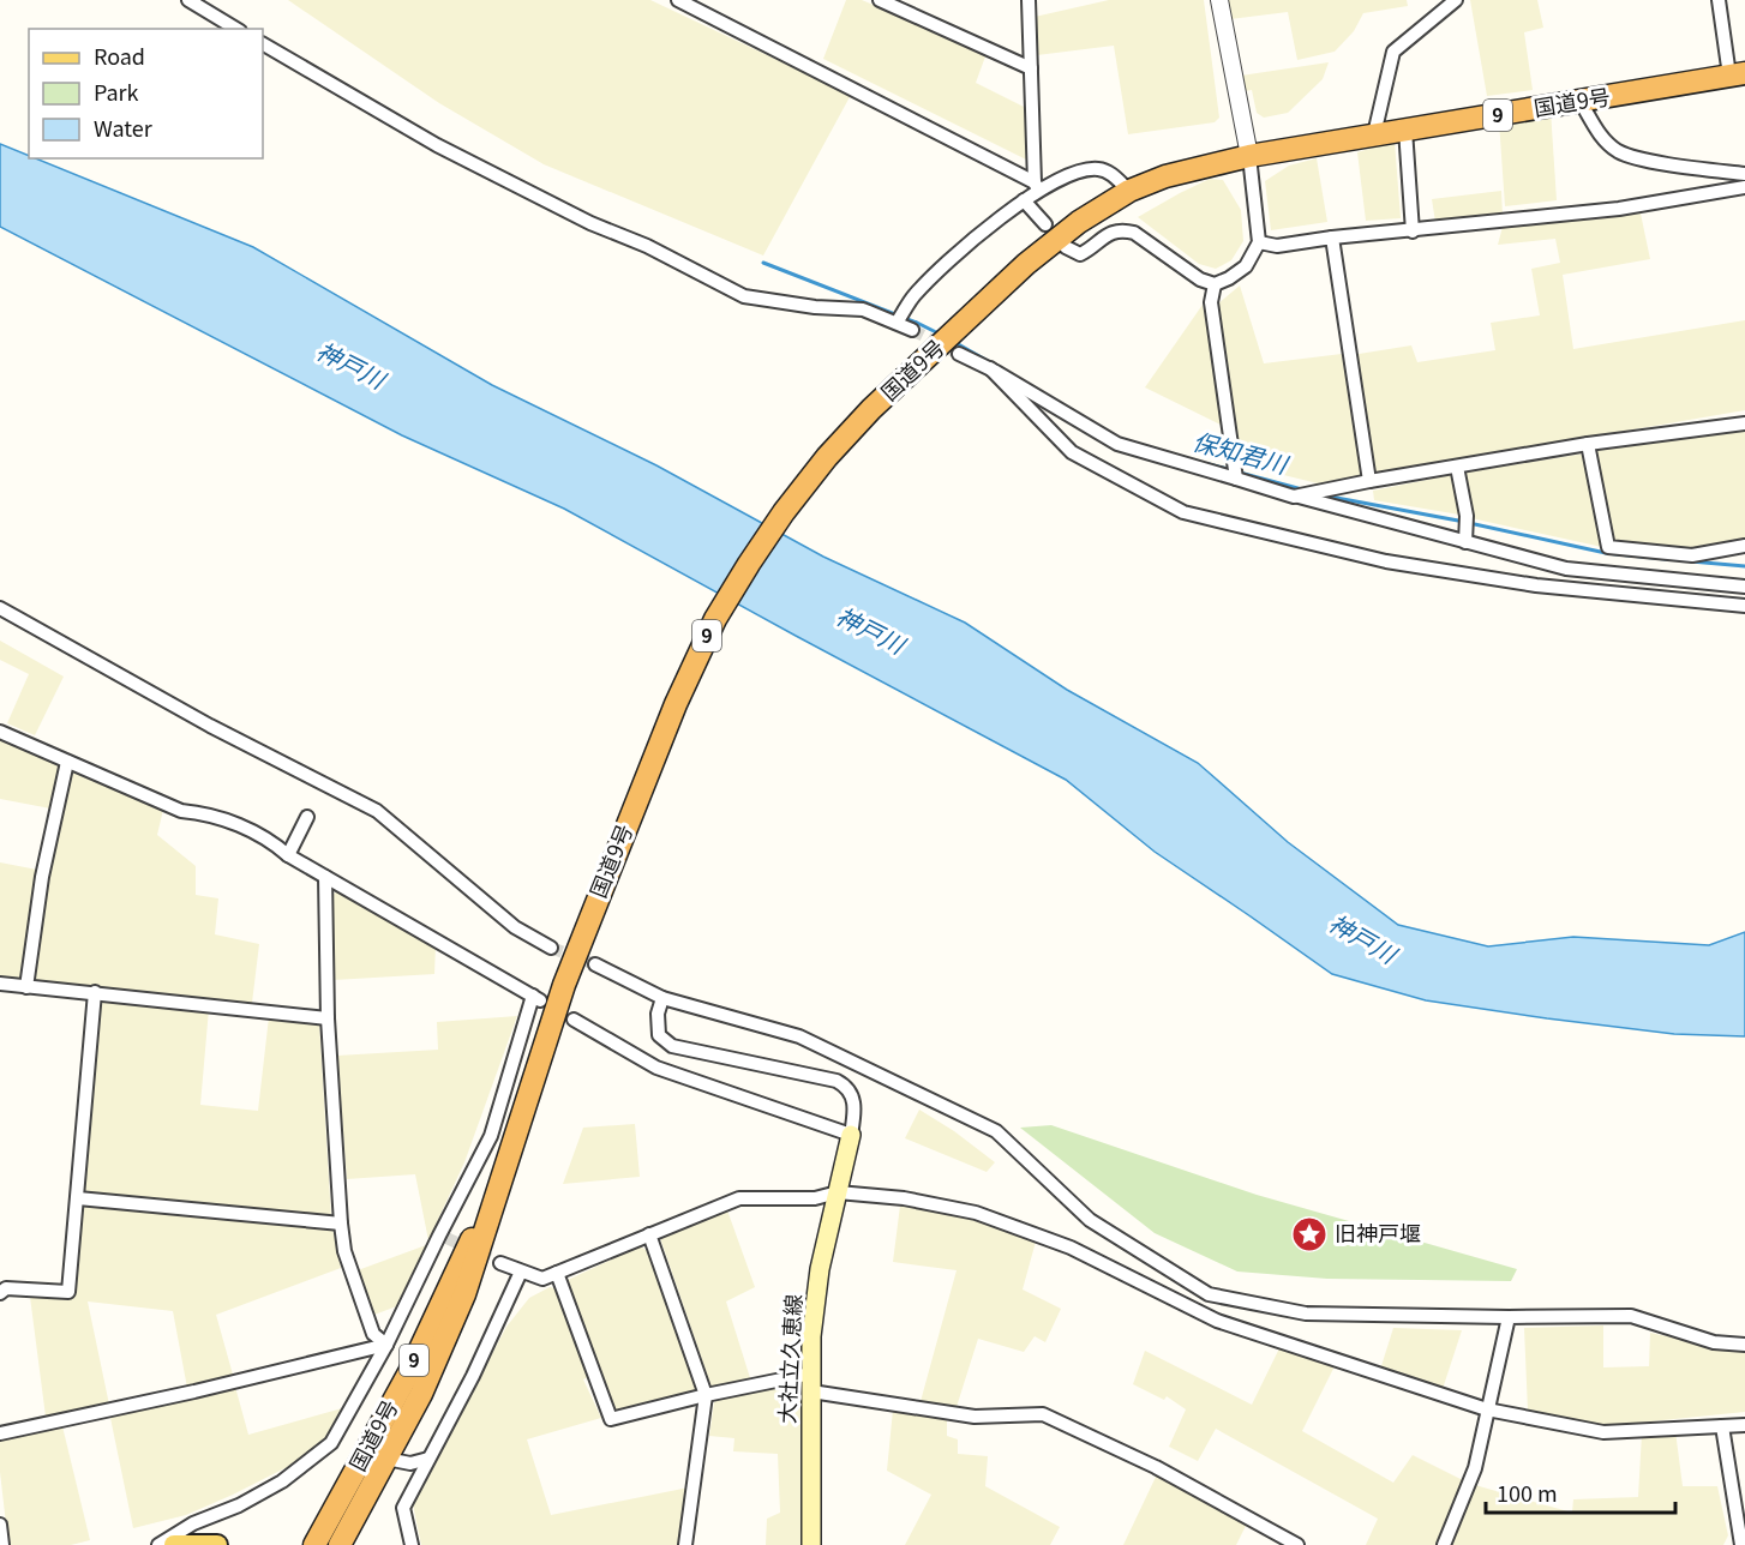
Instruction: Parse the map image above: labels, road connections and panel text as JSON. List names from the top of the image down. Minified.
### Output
{"streets":{"highway":["国道9号","9"],"main road":["大社立久恵線"]},"water":["神戸川","保知君川"],"places":{"place":["旧神戸堰"]},"legend":["Road","Park","Water"],"scale_bar":"100 m"}
